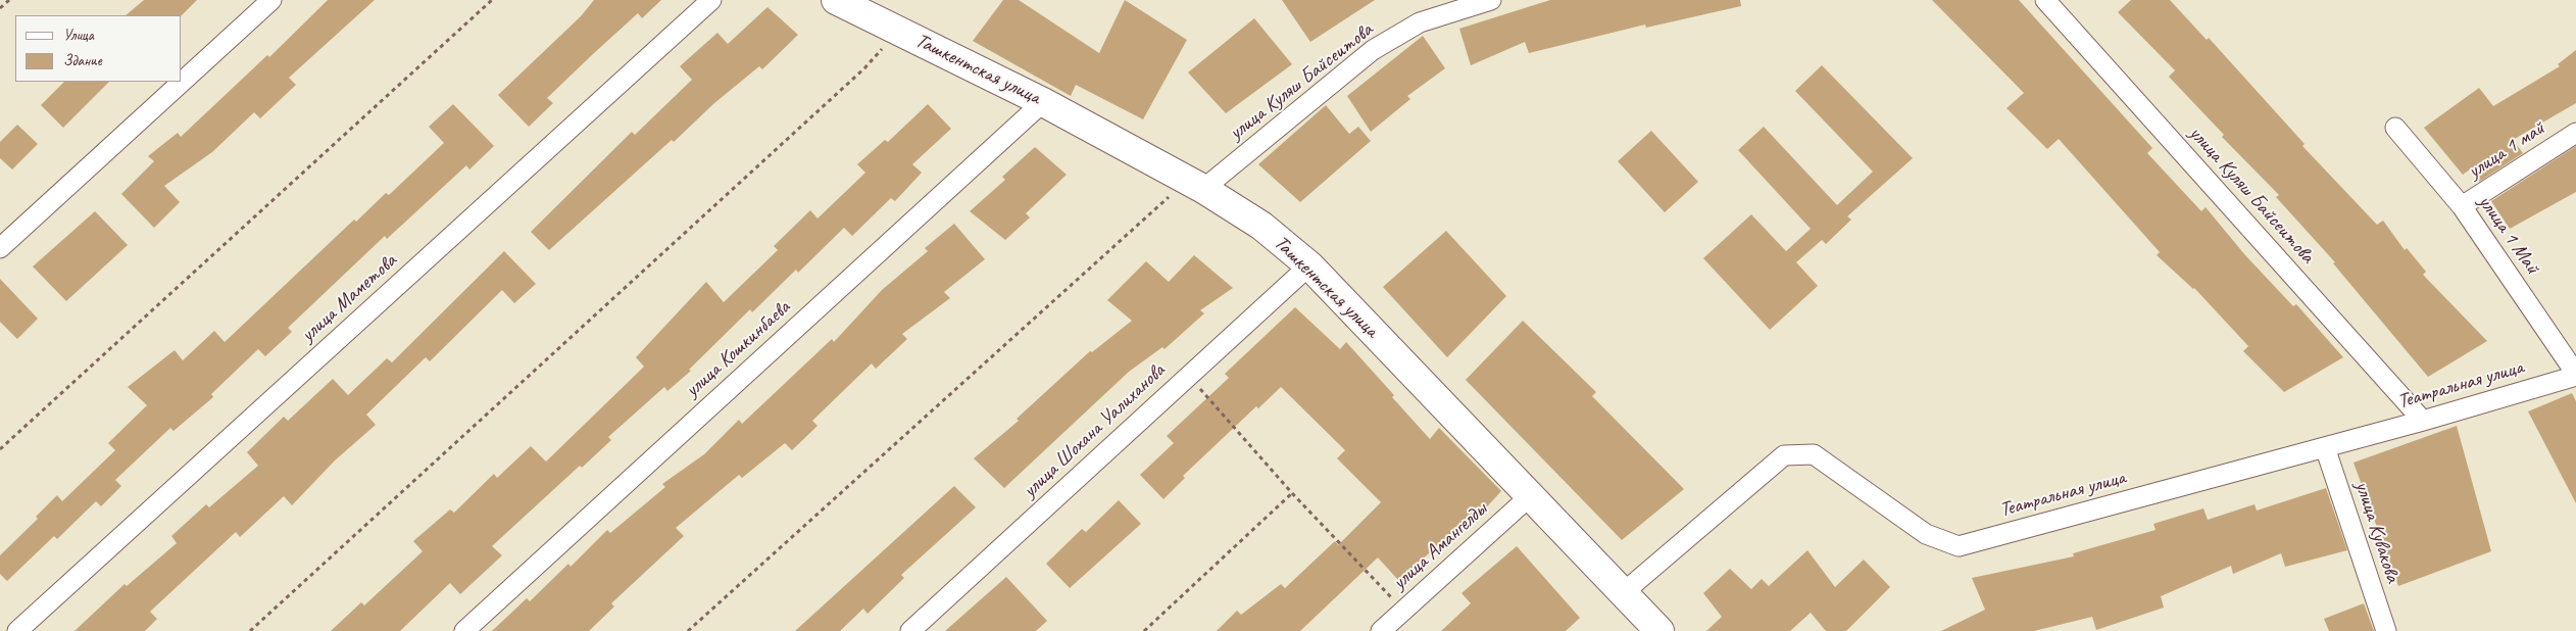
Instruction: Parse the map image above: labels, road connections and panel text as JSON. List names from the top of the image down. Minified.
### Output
{"streets":{"main road":["Ташкентская улица"],"street":["улица Куляш Байсеитова","улица 1 май","улица 1 Май","улица Маметова","улица Кошкинбаева","Театральная улица","улица Шохана Уалиханова","улица Кувакова","улица Амангелды"]},"crossings":[["Ташкентская улица","улица Куляш Байсеитова"],["Ташкентская улица","улица Кошкинбаева"],["Ташкентская улица","Театральная улица"],["Ташкентская улица","улица Шохана Уалиханова"],["Ташкентская улица","улица Амангелды"],["улица Куляш Байсеитова","Театральная улица"],["улица 1 май","улица 1 Май"],["улица 1 Май","Театральная улица"],["Театральная улица","улица Кувакова"]],"legend":["Улица","Здание"]}
